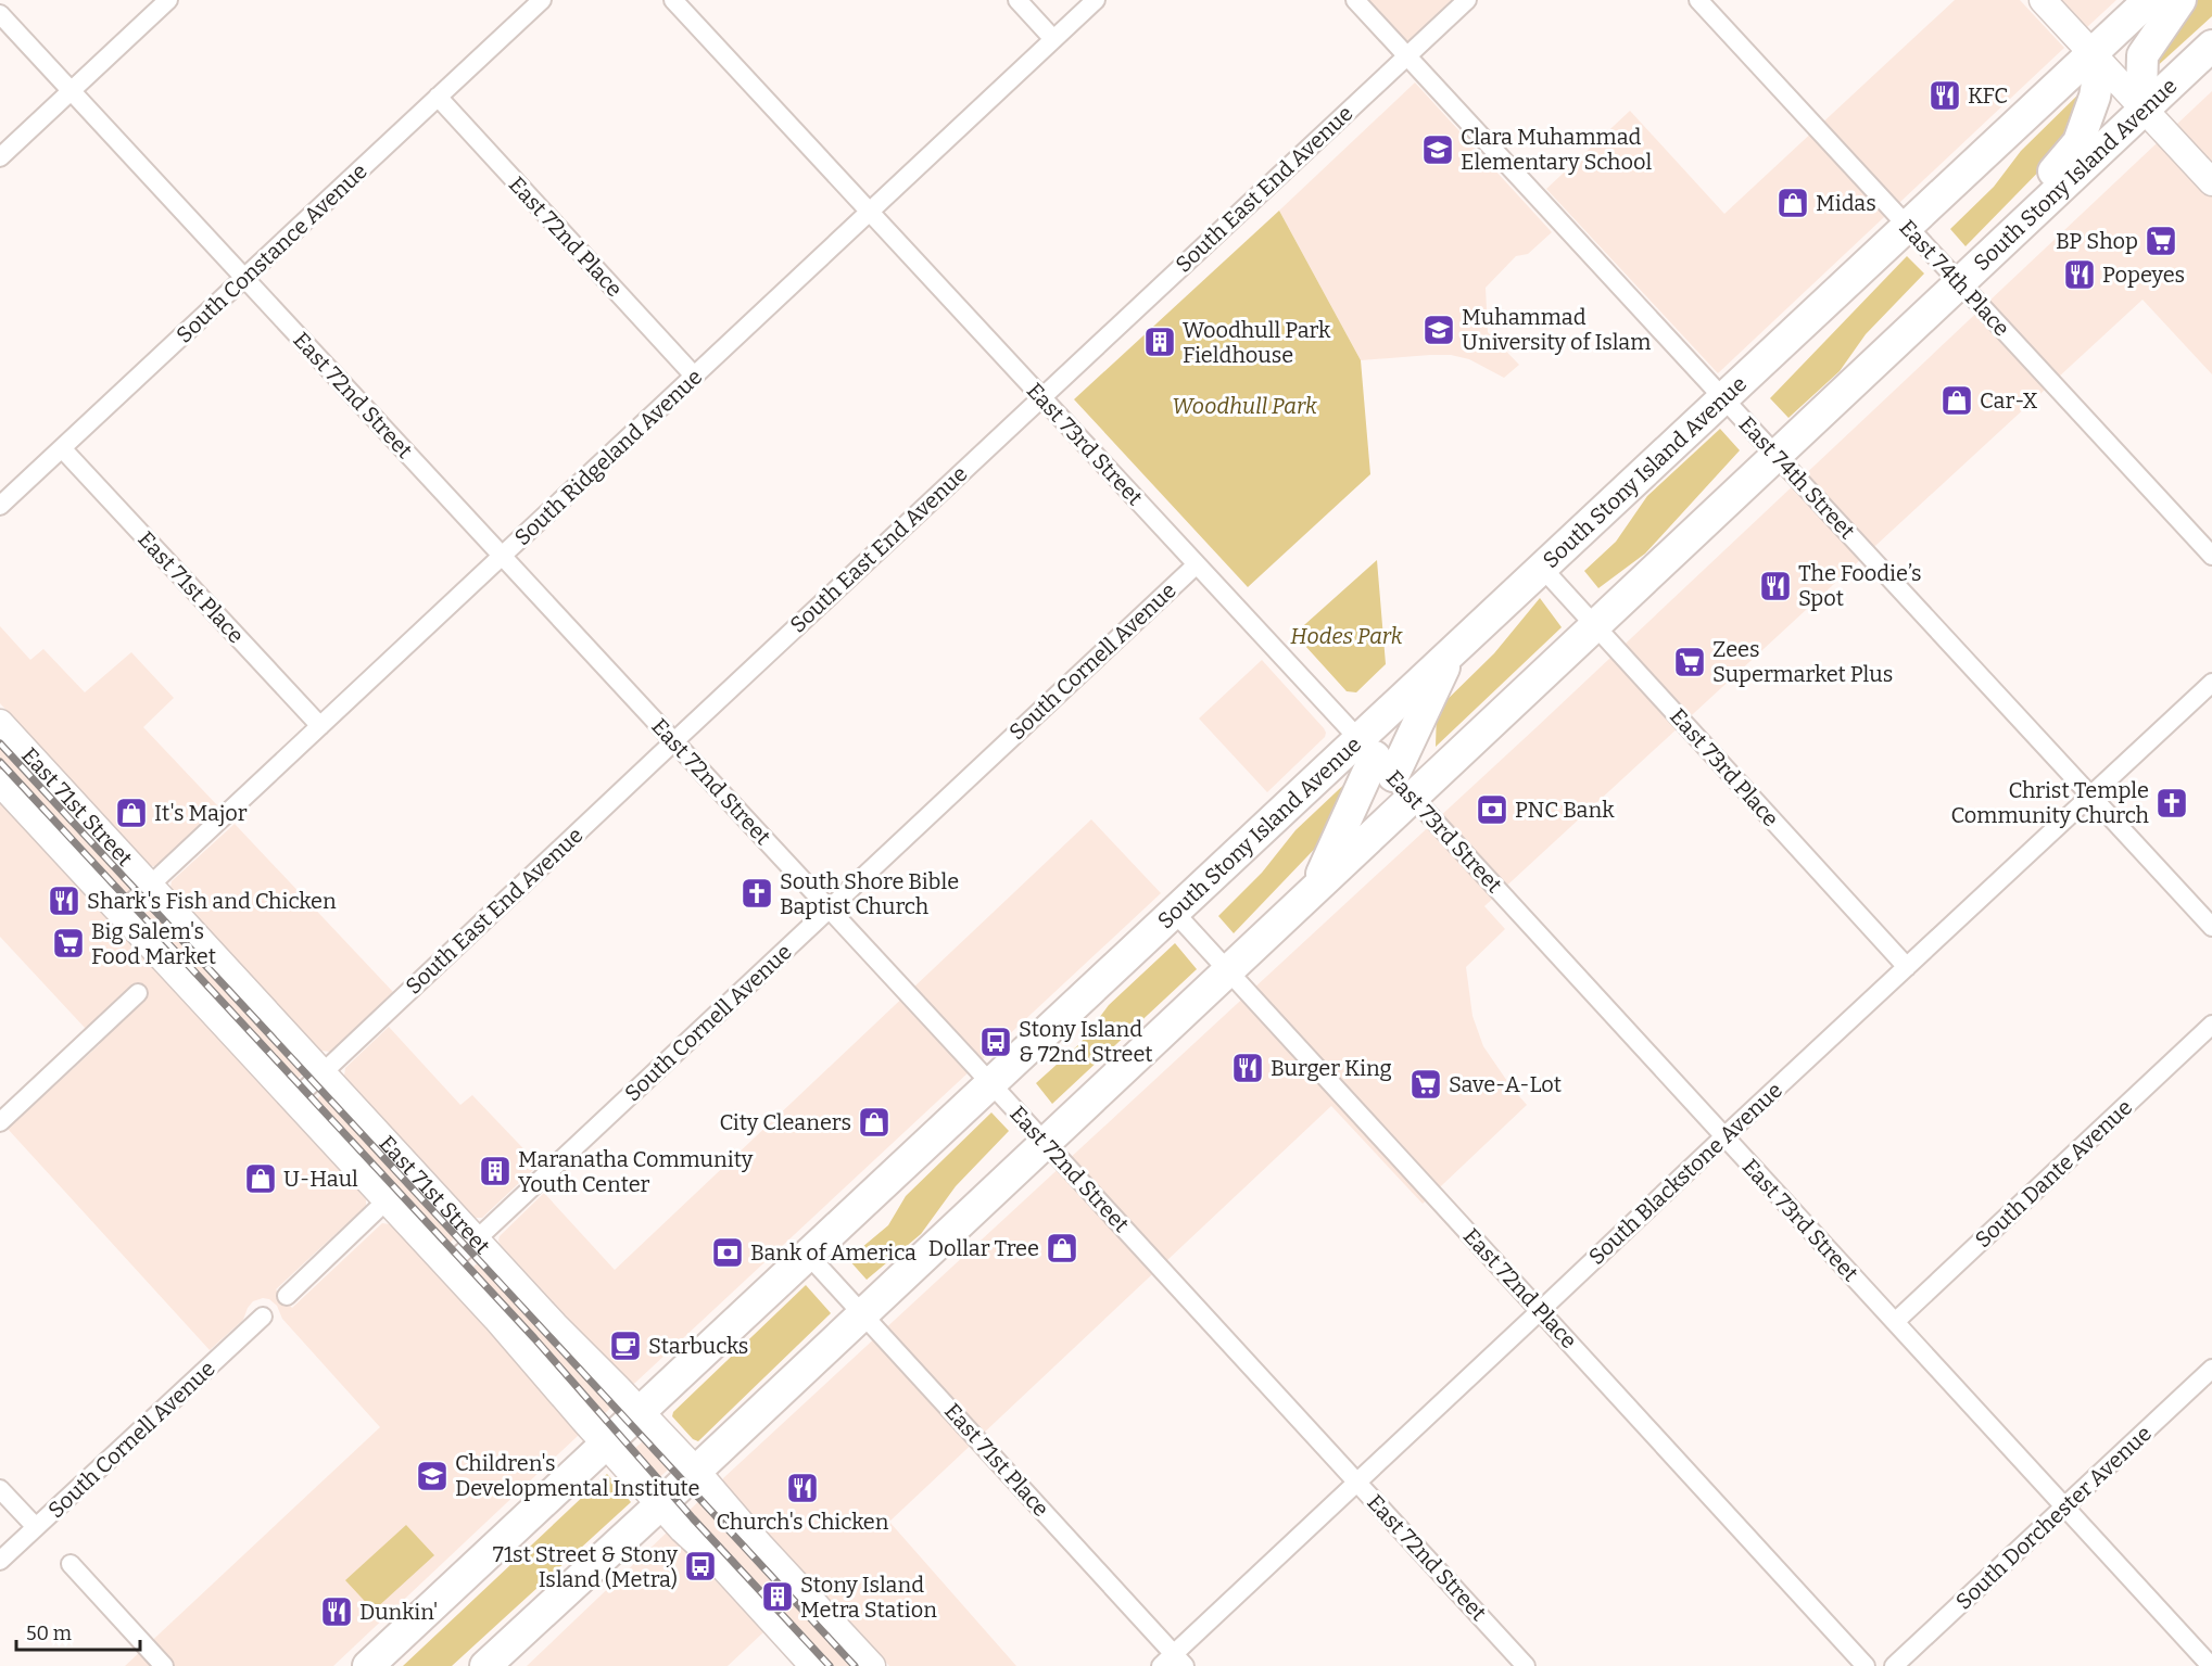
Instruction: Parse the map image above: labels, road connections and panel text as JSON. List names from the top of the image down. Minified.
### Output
{"streets":{"highway":["South Stony Island Avenue"],"main road":["East 71st Street"],"street":["South East End Avenue","East 72nd Place","South Constance Avenue","East 74th Place","East 72nd Street","East 73rd Street","South Ridgeland Avenue","East 74th Street","East 71st Place","South Cornell Avenue","East 73rd Place","South Blackstone Avenue","South Dante Avenue","South Dorchester Avenue"]},"crossings":[["South Stony Island Avenue","East 72nd Place"],["South Stony Island Avenue","East 74th Place"],["South Stony Island Avenue","East 72nd Street"],["South Stony Island Avenue","East 73rd Street"],["South Stony Island Avenue","East 74th Street"],["South Stony Island Avenue","East 71st Place"],["South Stony Island Avenue","East 73rd Place"],["South Stony Island Avenue","East 71st Street"],["South East End Avenue","East 72nd Street"],["South East End Avenue","East 73rd Street"],["South East End Avenue","East 74th Street"],["South East End Avenue","East 71st Street"],["East 72nd Place","South Constance Avenue"],["East 72nd Place","South Ridgeland Avenue"],["East 72nd Place","South Blackstone Avenue"],["South Constance Avenue","East 72nd Street"],["South Constance Avenue","East 71st Place"],["East 72nd Street","South Ridgeland Avenue"],["East 72nd Street","South Cornell Avenue"],["East 72nd Street","South Blackstone Avenue"],["East 73rd Street","South Ridgeland Avenue"],["East 73rd Street","South Cornell Avenue"],["East 73rd Street","South Blackstone Avenue"],["East 73rd Street","South Dante Avenue"],["East 73rd Street","South Dorchester Avenue"],["South Ridgeland Avenue","East 71st Place"],["South Ridgeland Avenue","East 71st Street"],["East 74th Street","South Blackstone Avenue"],["East 71st Place","South Blackstone Avenue"],["South Cornell Avenue","East 71st Street"],["East 73rd Place","South Blackstone Avenue"]],"parks":["Woodhull Park","Hodes Park"],"places":{"restaurant":["KFC","Popeyes","The Foodie’s Spot","Shark's Fish and Chicken","Burger King","Church's Chicken","Dunkin'"],"school or university":["Clara Muhammad Elementary School","Muhammad University of Islam","Children's Developmental Institute"],"shop":["Midas","Car-X","It's Major","City Cleaners","U-Haul","Dollar Tree"],"supermarket":["BP Shop","Zees Supermarket Plus","Big Salem's Food Market","Save-A-Lot"],"building":["Woodhull Park Fieldhouse","Maranatha Community Youth Center","Stony Island Metra Station"],"church":["Christ Temple Community Church","South Shore Bible Baptist Church"],"bank":["PNC Bank","Bank of America"],"bus stop":["Stony Island & 72nd Street","71st Street & Stony Island (Metra)"],"cafe":["Starbucks"]},"scale_bar":"50 m"}
